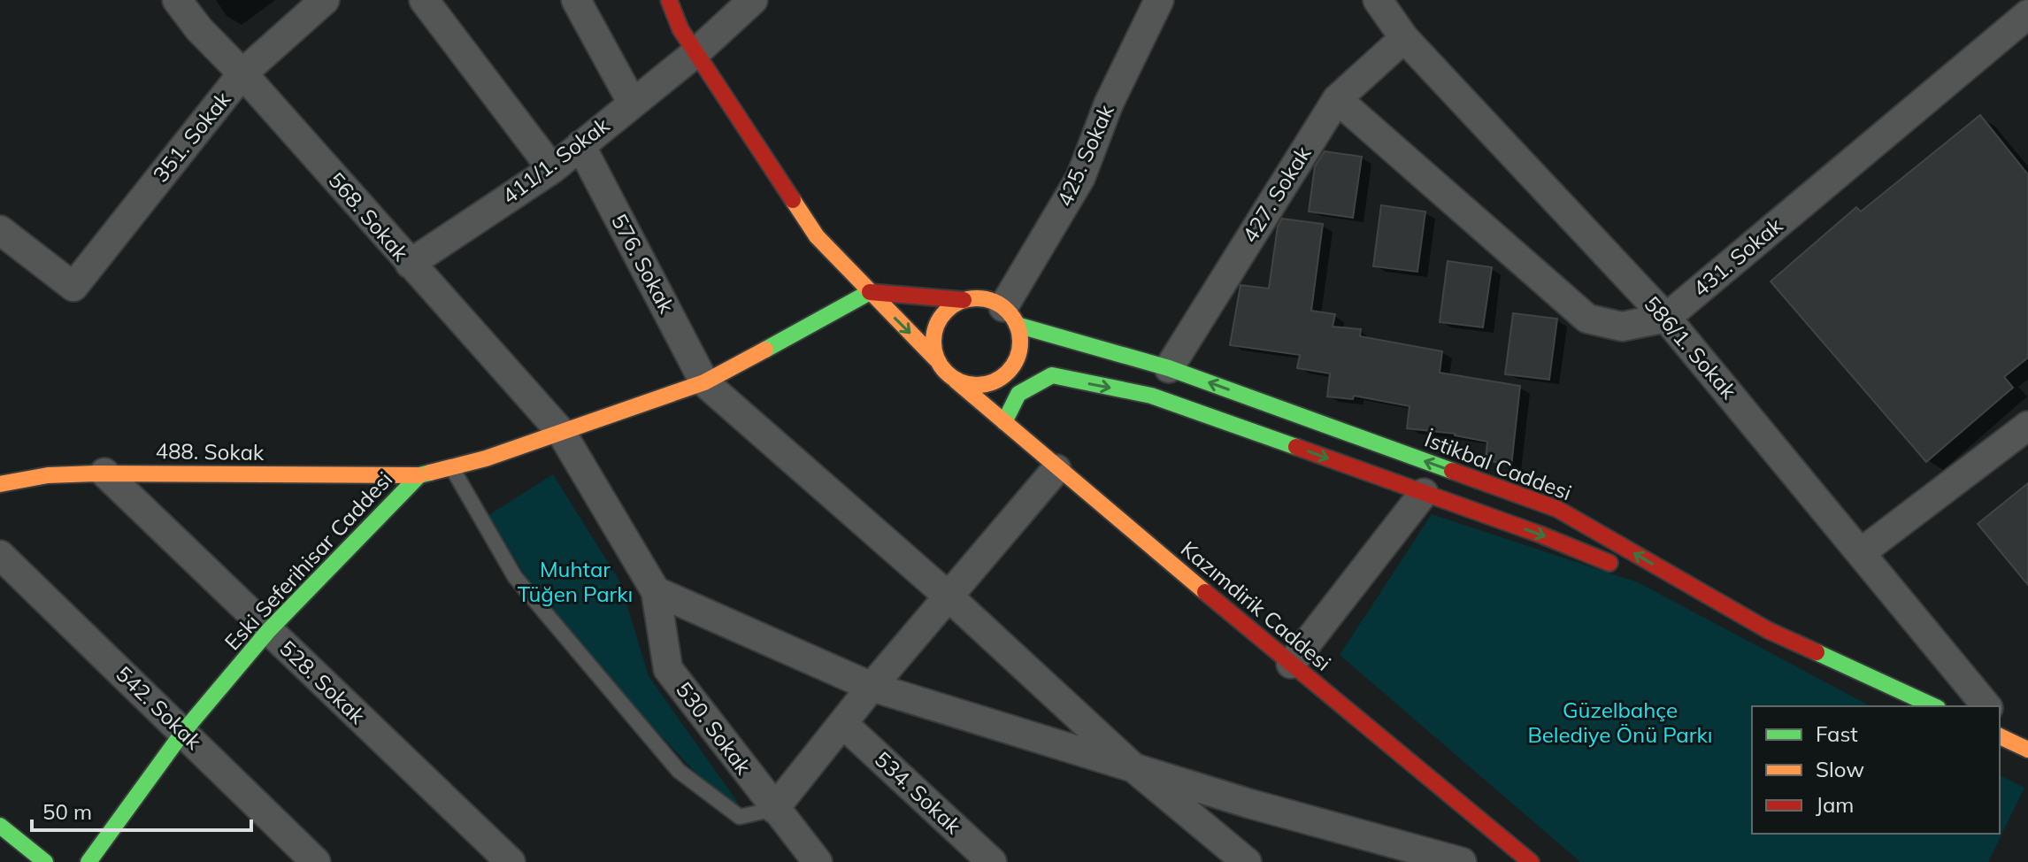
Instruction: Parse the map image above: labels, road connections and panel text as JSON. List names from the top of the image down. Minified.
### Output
{"streets":{"main road":["488. Sokak","İstikbal Caddesi","Eski Seferihisar Caddesi","Kazımdirik Caddesi"],"street":["351. Sokak","425. Sokak","411/1. Sokak","427. Sokak","568. Sokak","431. Sokak","576. Sokak","586/1. Sokak","528. Sokak","542. Sokak","530. Sokak","534. Sokak"]},"crossings":[["351. Sokak","568. Sokak"],["425. Sokak","İstikbal Caddesi"],["425. Sokak","Kazımdirik Caddesi"],["411/1. Sokak","568. Sokak"],["411/1. Sokak","576. Sokak"],["427. Sokak","431. Sokak"],["427. Sokak","586/1. Sokak"],["427. Sokak","İstikbal Caddesi"],["568. Sokak","Eski Seferihisar Caddesi"],["568. Sokak","530. Sokak"],["431. Sokak","586/1. Sokak"],["576. Sokak","Eski Seferihisar Caddesi"],["488. Sokak","Eski Seferihisar Caddesi"],["488. Sokak","528. Sokak"],["İstikbal Caddesi","Kazımdirik Caddesi"],["Eski Seferihisar Caddesi","528. Sokak"],["Eski Seferihisar Caddesi","542. Sokak"],["Eski Seferihisar Caddesi","530. Sokak"]],"parks":["Muhtar Tüğen Parkı","Güzelbahçe Belediye Önü Parkı"],"legend":["Fast","Slow","Jam"],"scale_bar":"50 m"}
